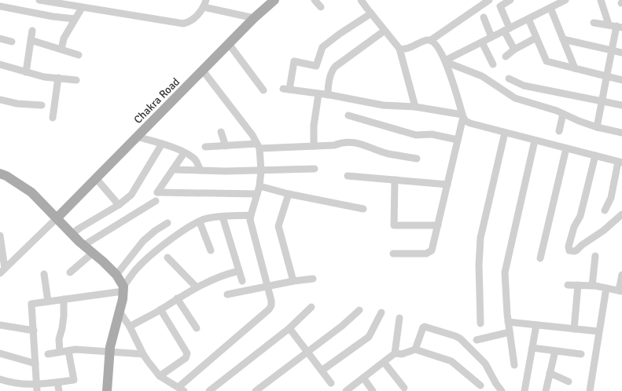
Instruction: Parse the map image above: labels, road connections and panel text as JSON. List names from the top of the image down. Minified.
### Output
{"streets":{"main road":["Chakra Road"]}}
